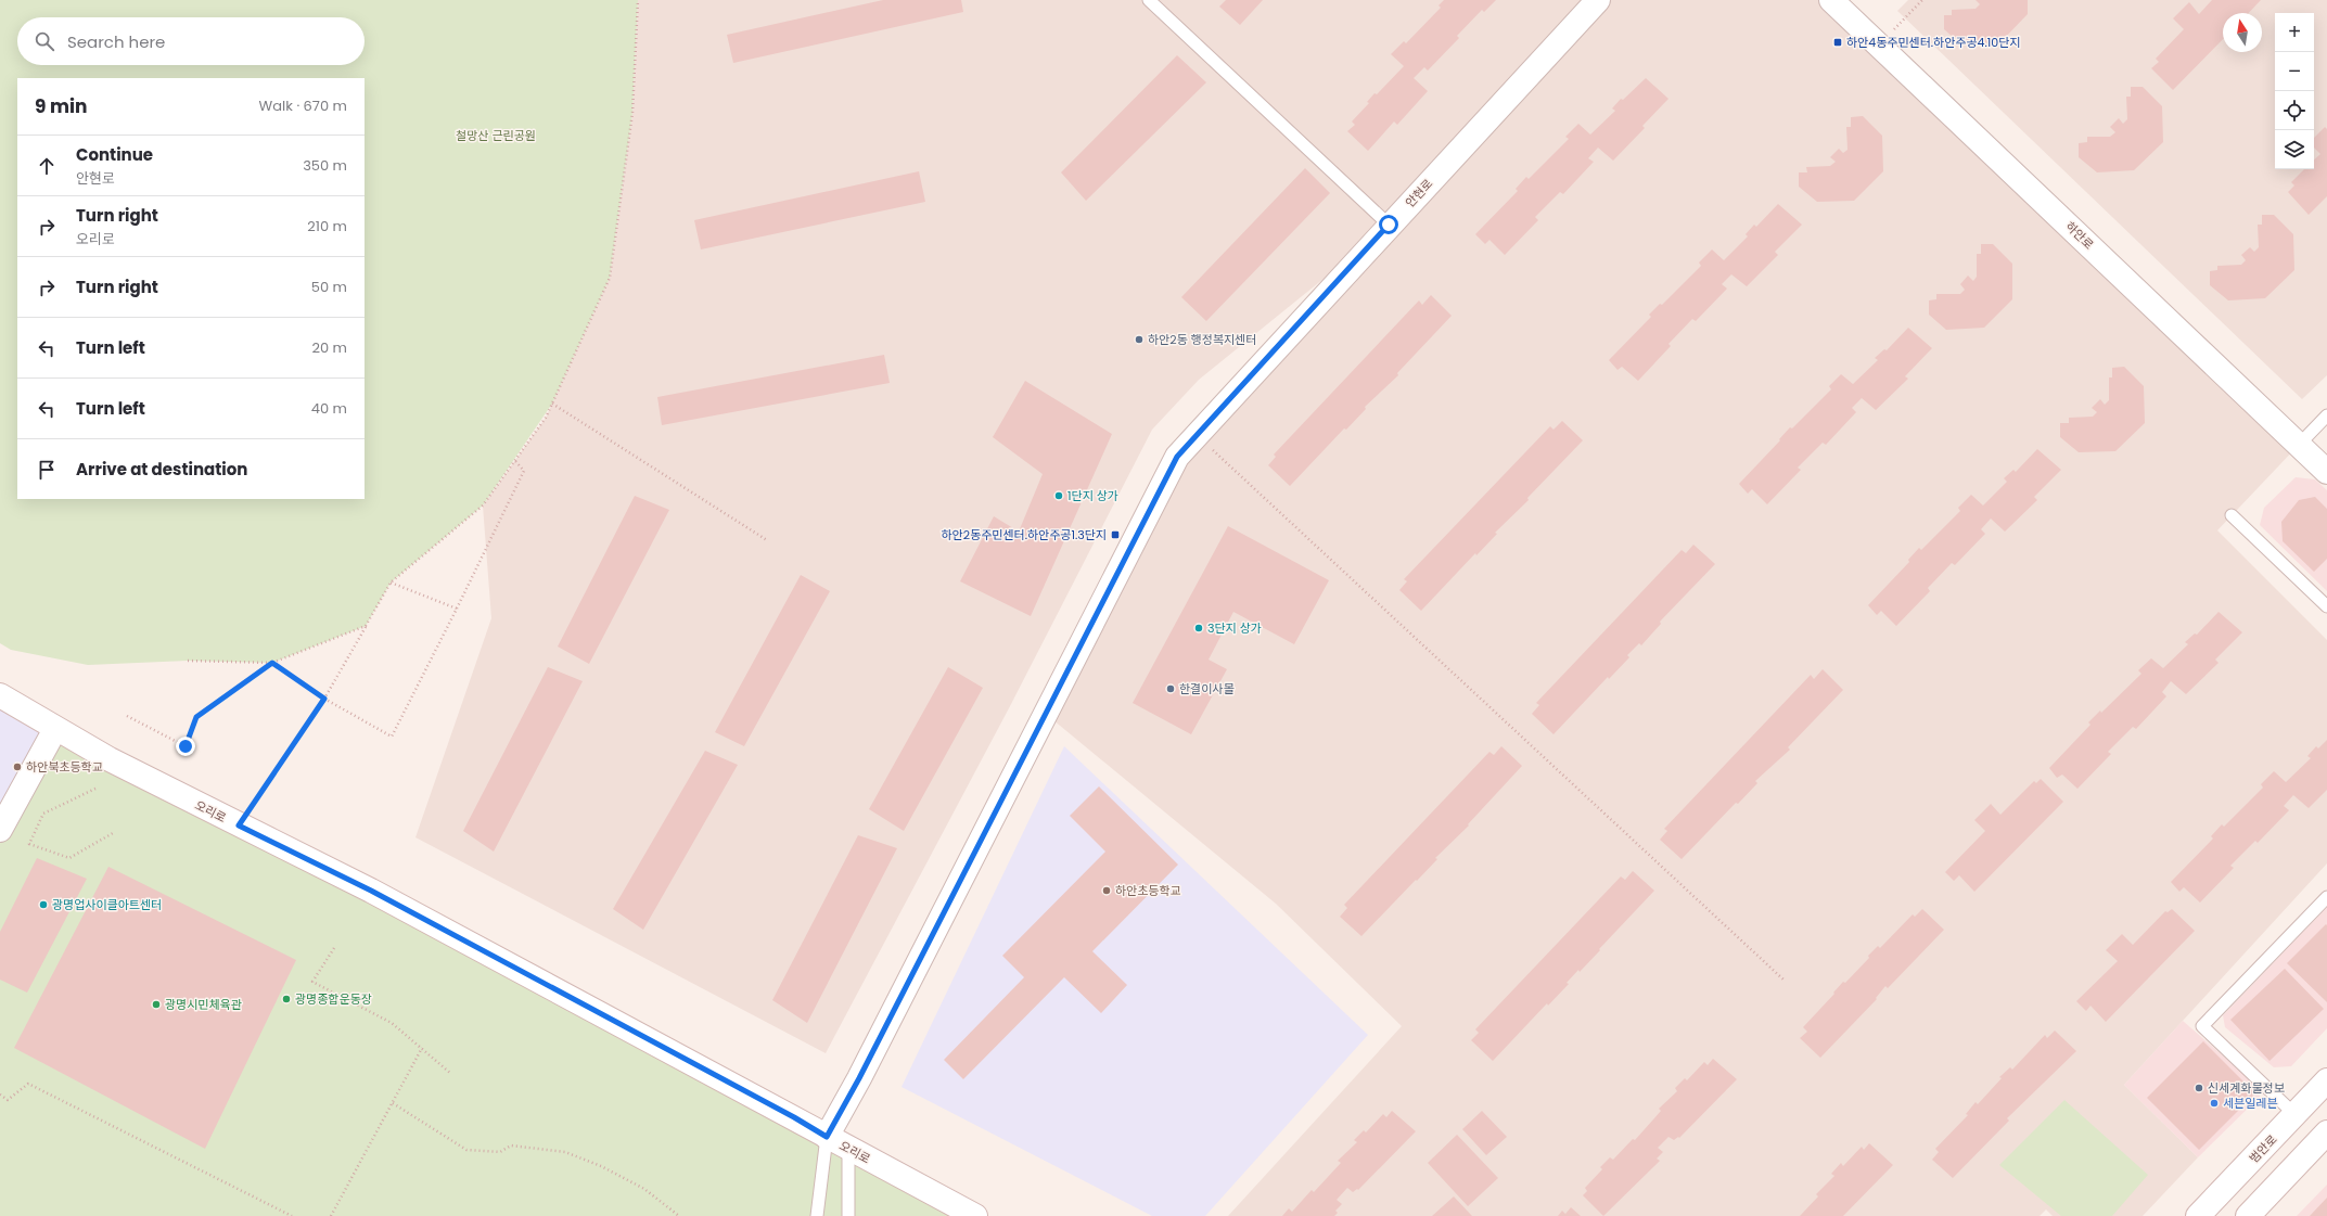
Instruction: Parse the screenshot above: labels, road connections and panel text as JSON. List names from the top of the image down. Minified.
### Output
{"streets":{"street":["안현로","하안로","오리로","범안로"]},"crossings":[["안현로","오리로"]],"parks":["철망산 근린공원"],"places":{"transit":["하안4동주민센터.하안주공4.10단지","하안2동주민센터.하안주공1.3단지"],"other":["하안2동 행정복지센터","1단지 상가","3단지 상가","한결이사몰","하안북초등학교","하안초등학교","광명업사이클아트센터","광명종합운동장","광명시민체육관","신세계화물정보","세븐일레븐"]},"north":"top","page":{"map_buttons":["+","−"],"search":"Search here","heading":["9 min","Walk · 670 m"],"list":[["Continue","안현로","350 m"],["Turn right","오리로","210 m"],["Turn right","50 m"],["Turn left","20 m"],["Turn left","40 m"],"Arrive at destination"]}}
